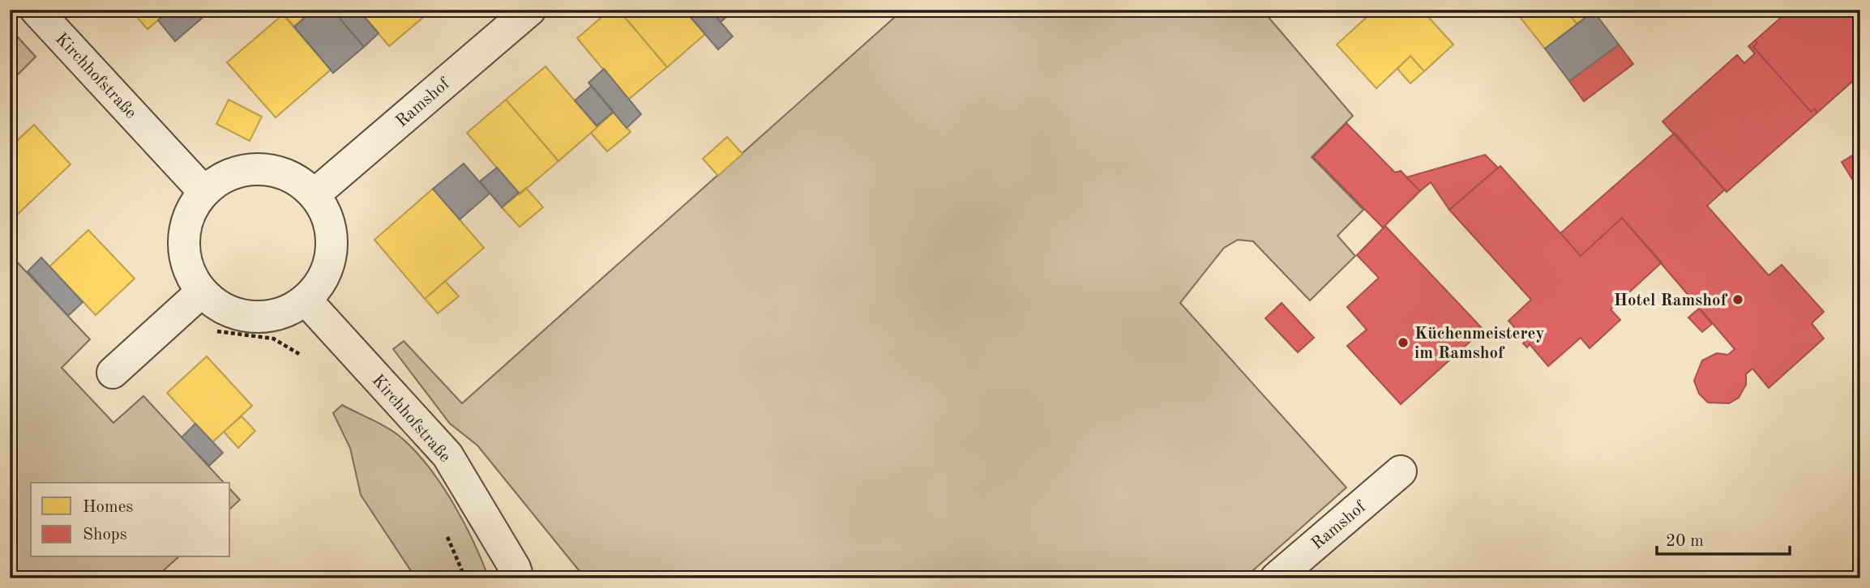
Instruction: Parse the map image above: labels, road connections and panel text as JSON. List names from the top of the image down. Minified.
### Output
{"streets":{"street":["Kirchhofstraße","Ramshof"]},"crossings":[["Kirchhofstraße","Ramshof"]],"places":["Hotel Ramshof","Küchenmeisterey im Ramshof"],"legend":["Homes","Shops"],"scale_bar":"20 m"}
